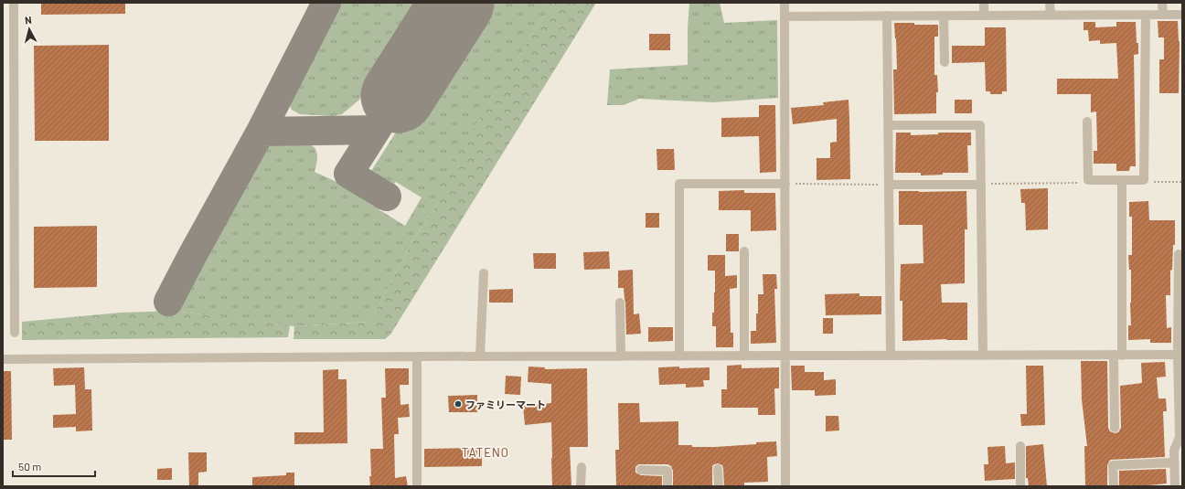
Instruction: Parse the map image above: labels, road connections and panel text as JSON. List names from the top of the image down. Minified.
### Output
{"districts":["TATENO"],"places":["ファミリーマート"],"scale_bar":"50 m","north":"top"}
